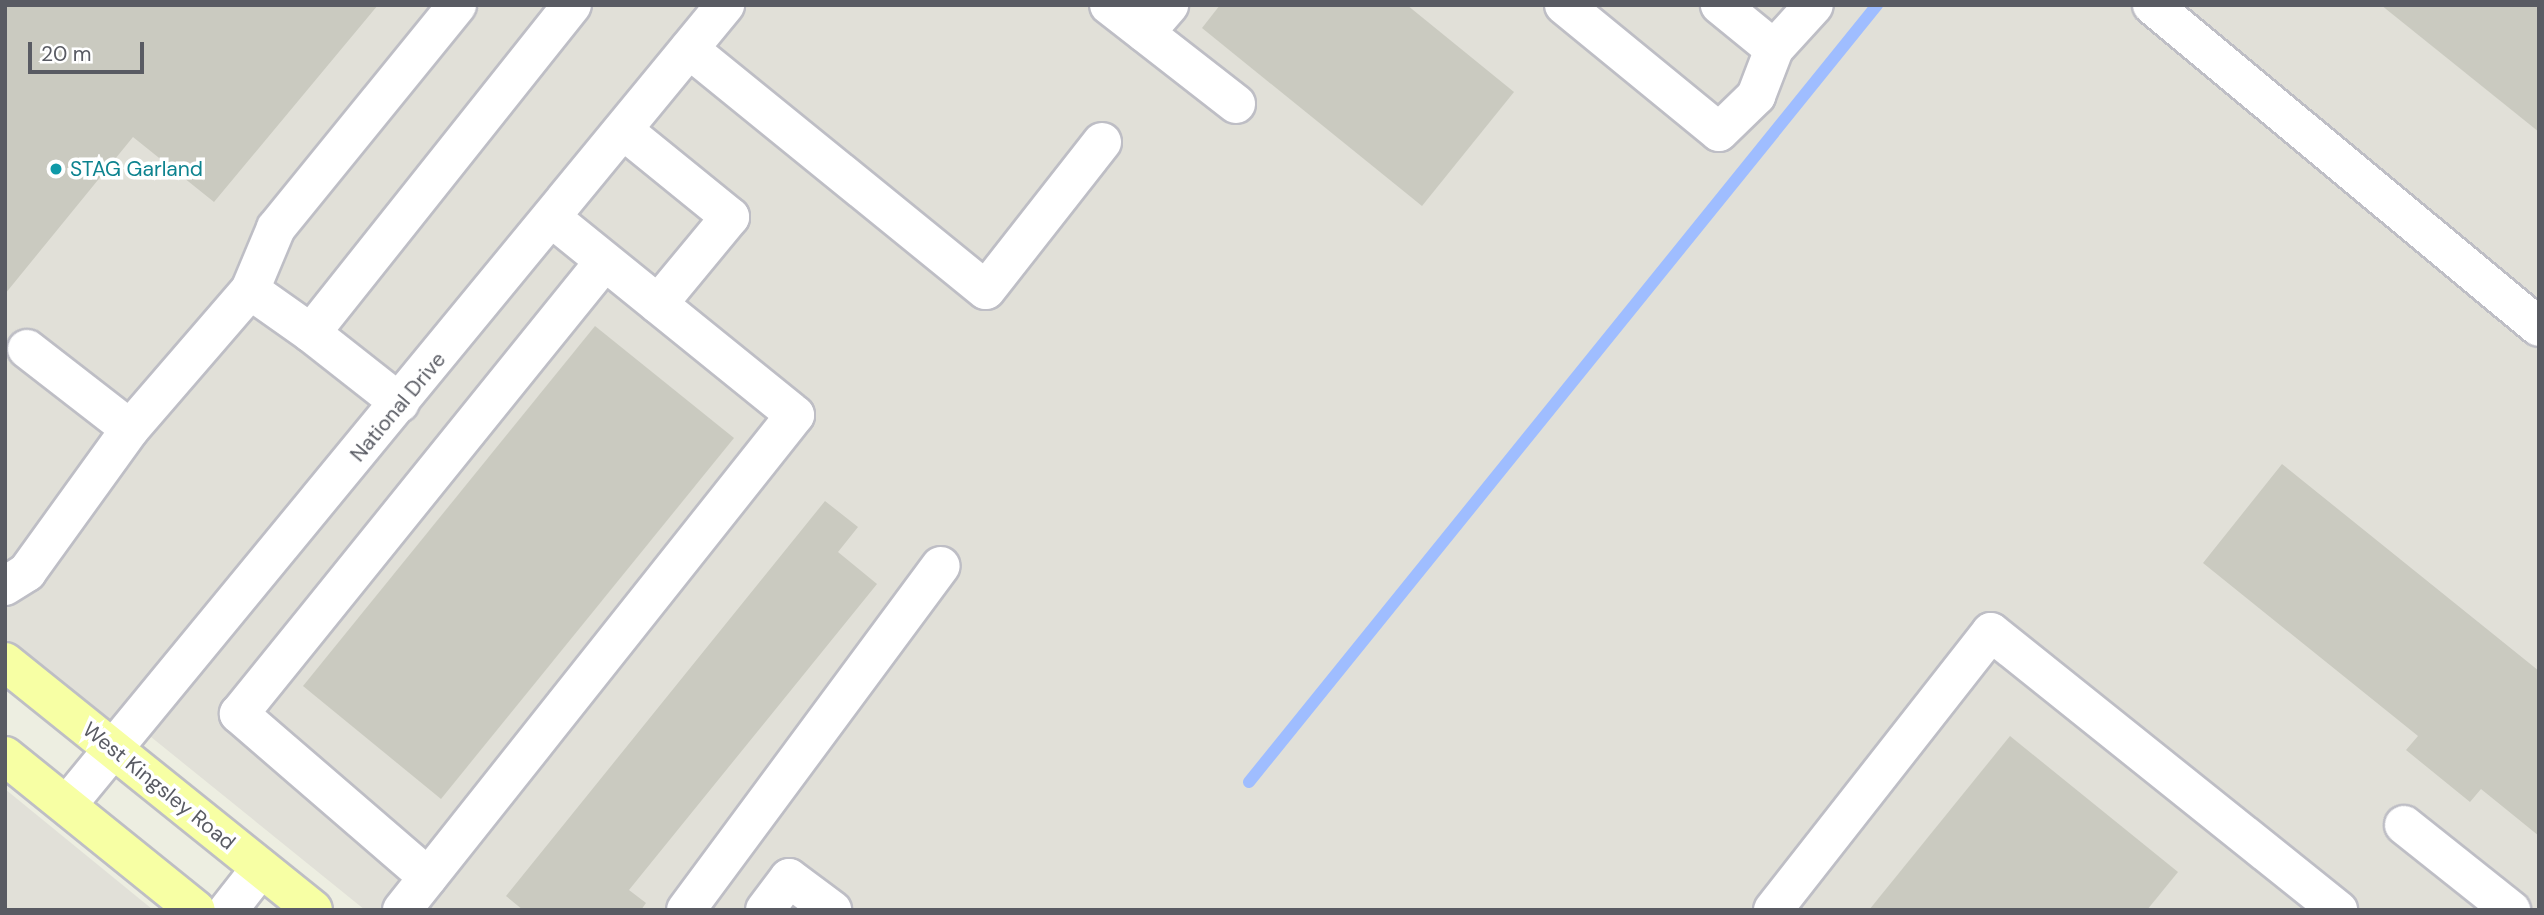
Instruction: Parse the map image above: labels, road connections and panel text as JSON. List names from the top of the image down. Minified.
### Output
{"streets":{"main road":["West Kingsley Road"],"street":["National Drive"]},"crossings":[["National Drive","West Kingsley Road"]],"places":["STAG Garland"],"scale_bar":"20 m"}
